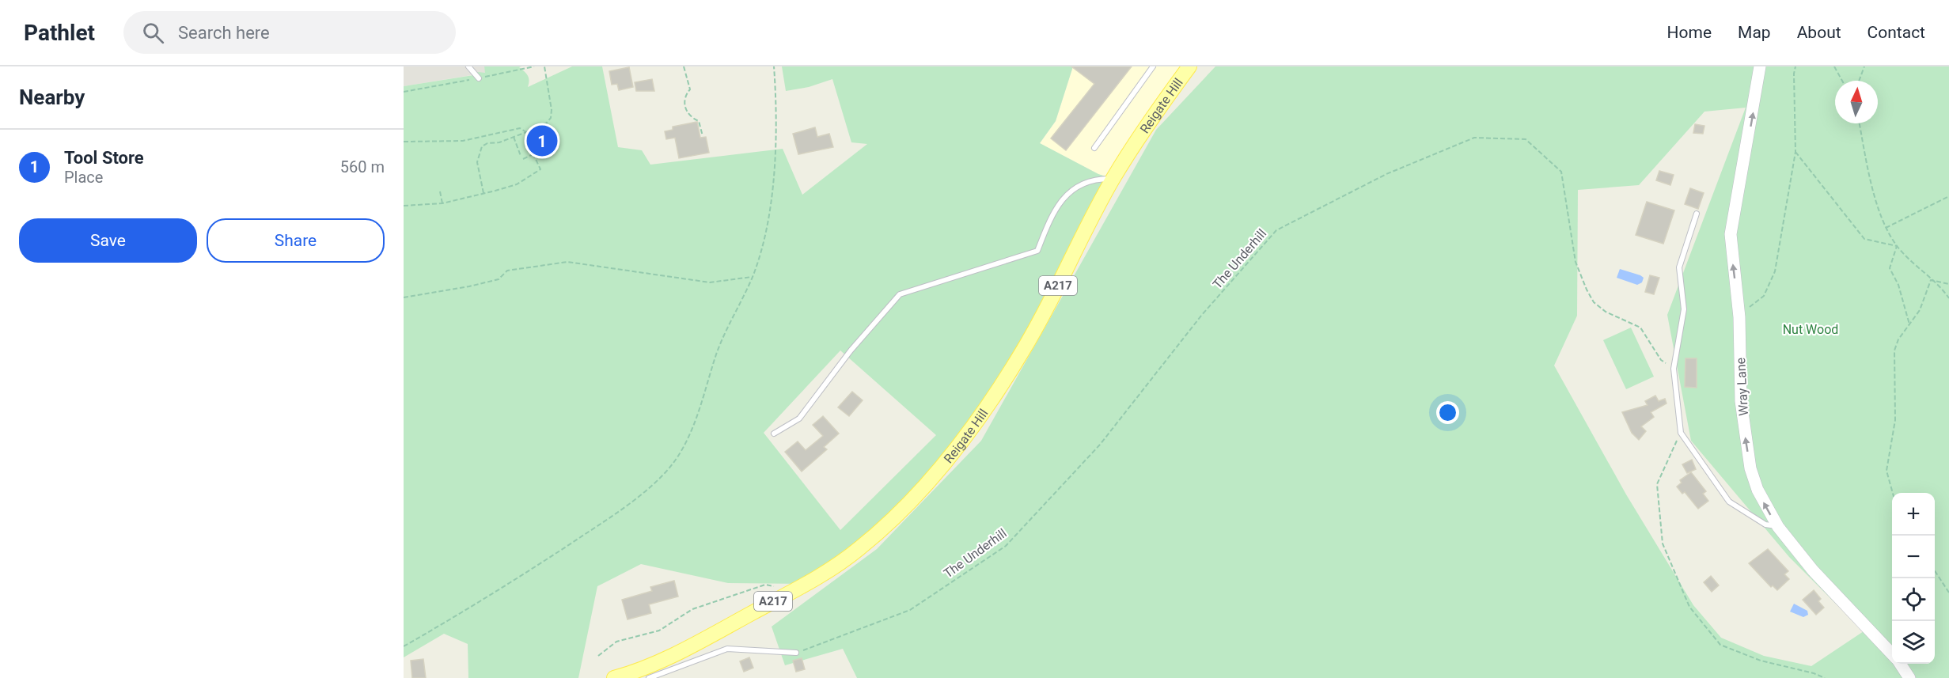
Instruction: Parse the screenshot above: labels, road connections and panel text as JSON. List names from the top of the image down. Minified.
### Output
{"streets":{"main road":["Reigate Hill","A217"],"street":["Wray Lane"],"path":["The Underhill"]},"one_way":["Wray Lane"],"parks":["Nut Wood"],"north":"top","page":{"header":"Pathlet","search":"Search here","nav":["Home","Map","About","Contact"],"heading":"Nearby","pins":"1","list":[{"mark":"1","name":"Tool Store","note":"Place","value":"560 m"}],"buttons":["Save","Share"],"map_buttons":["+","−"]}}
